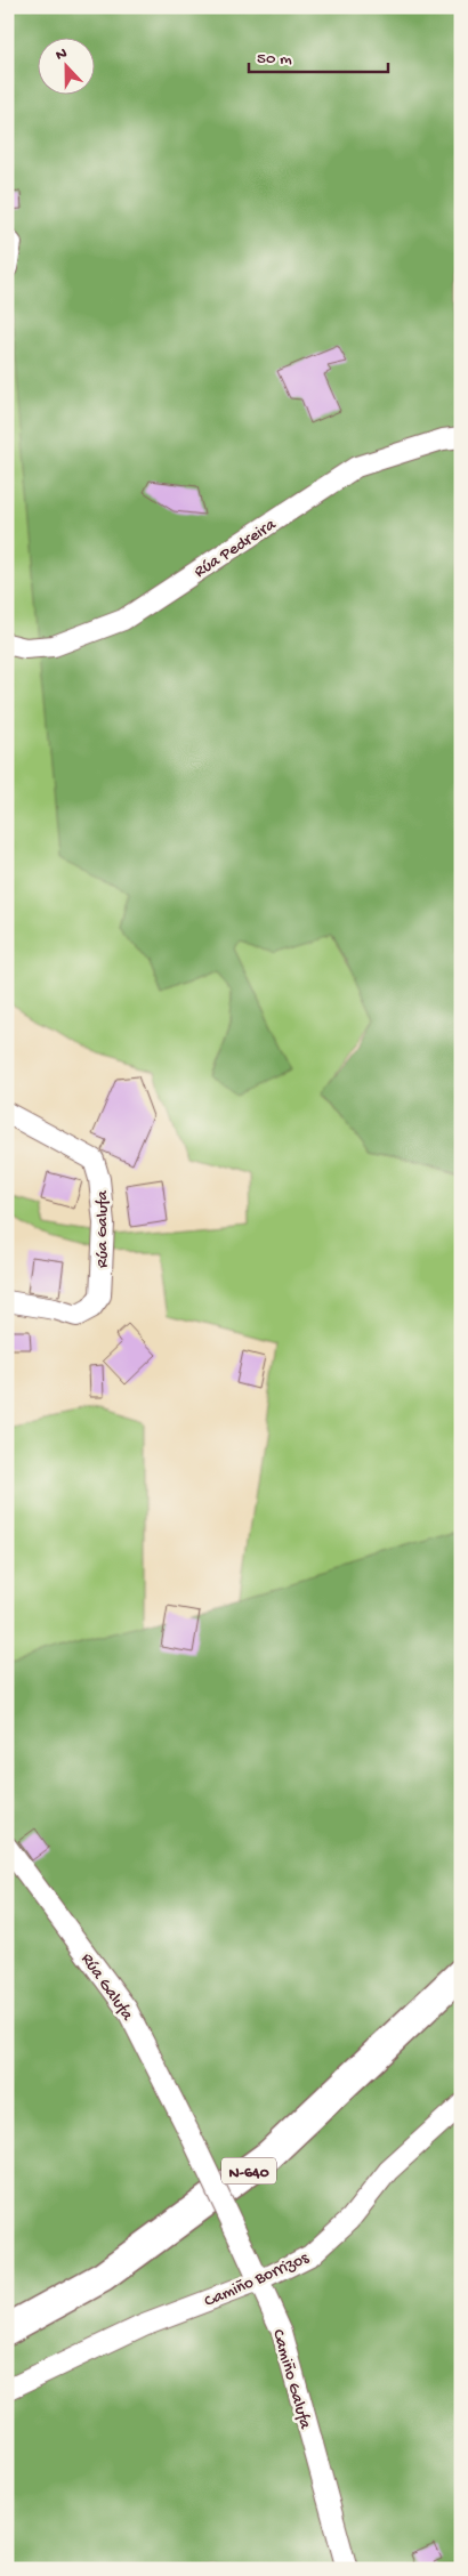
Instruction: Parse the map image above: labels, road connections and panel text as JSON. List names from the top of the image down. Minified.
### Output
{"streets":{"highway":["N-640"],"street":["Rúa Pedreira","Rúa Galufa","Camiño Borrizos","Camiño Galufa"]},"crossings":[["Rúa Galufa","Camiño Galufa"],["Camiño Borrizos","Camiño Galufa"]],"scale_bar":"50 m","north":"top"}
